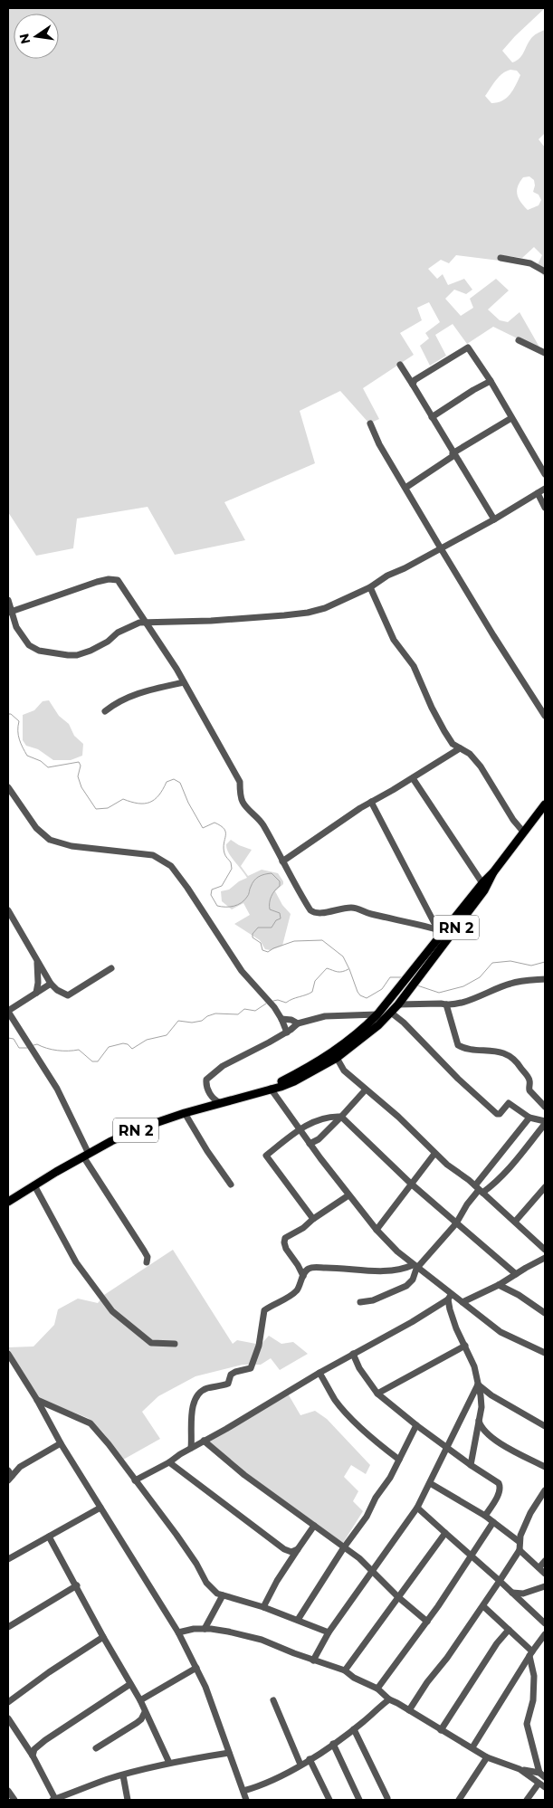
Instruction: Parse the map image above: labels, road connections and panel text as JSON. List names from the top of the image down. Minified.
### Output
{"streets":{"main road":["RN 2"]},"north":"left"}
